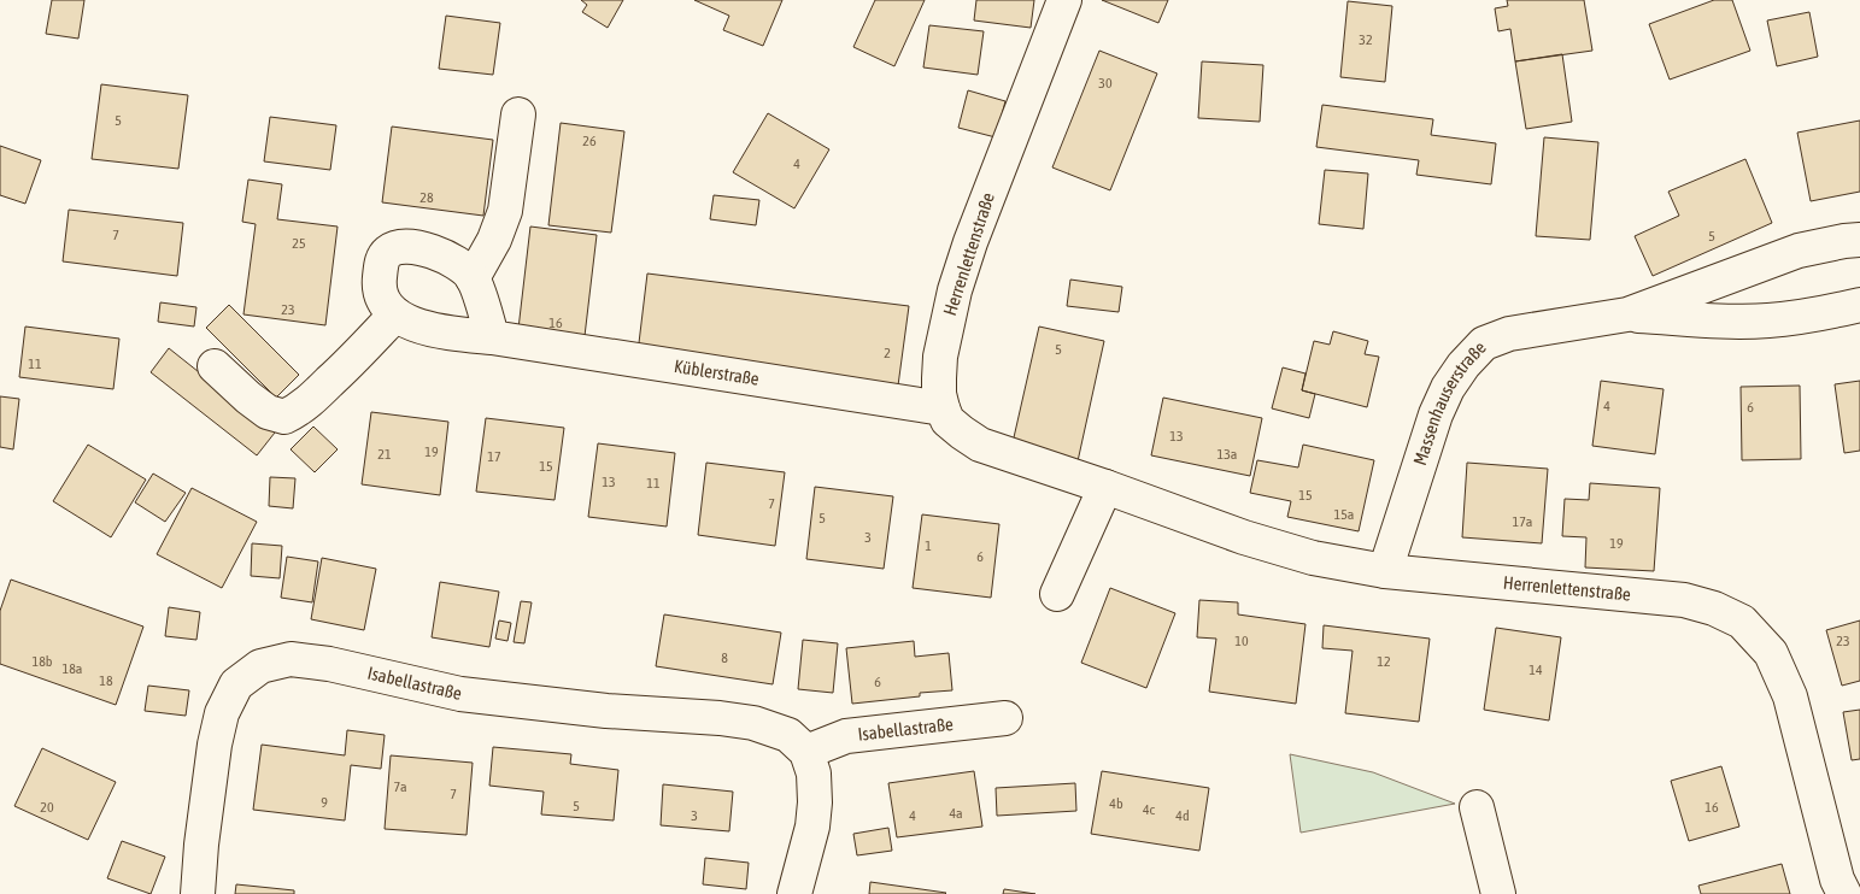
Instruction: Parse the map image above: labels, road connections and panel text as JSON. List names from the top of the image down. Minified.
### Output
{"streets":{"street":["Herrenlettenstraße","Küblerstraße","Massenhauserstraße","Isabellastraße"]},"crossings":[["Herrenlettenstraße","Küblerstraße"],["Herrenlettenstraße","Massenhauserstraße"]],"house_numbers":["32","30","5","26","4","28","7","5","25","23","16","5","2","11","4","6","13","19","21","13a","17","15","13","11","15","7","15a","5","17a","3","19","1","6","10","23","8","18b","12","18a","14","18","6","7a","7","9","4b","5","20","16","4c","4a","3","4","4d"]}
